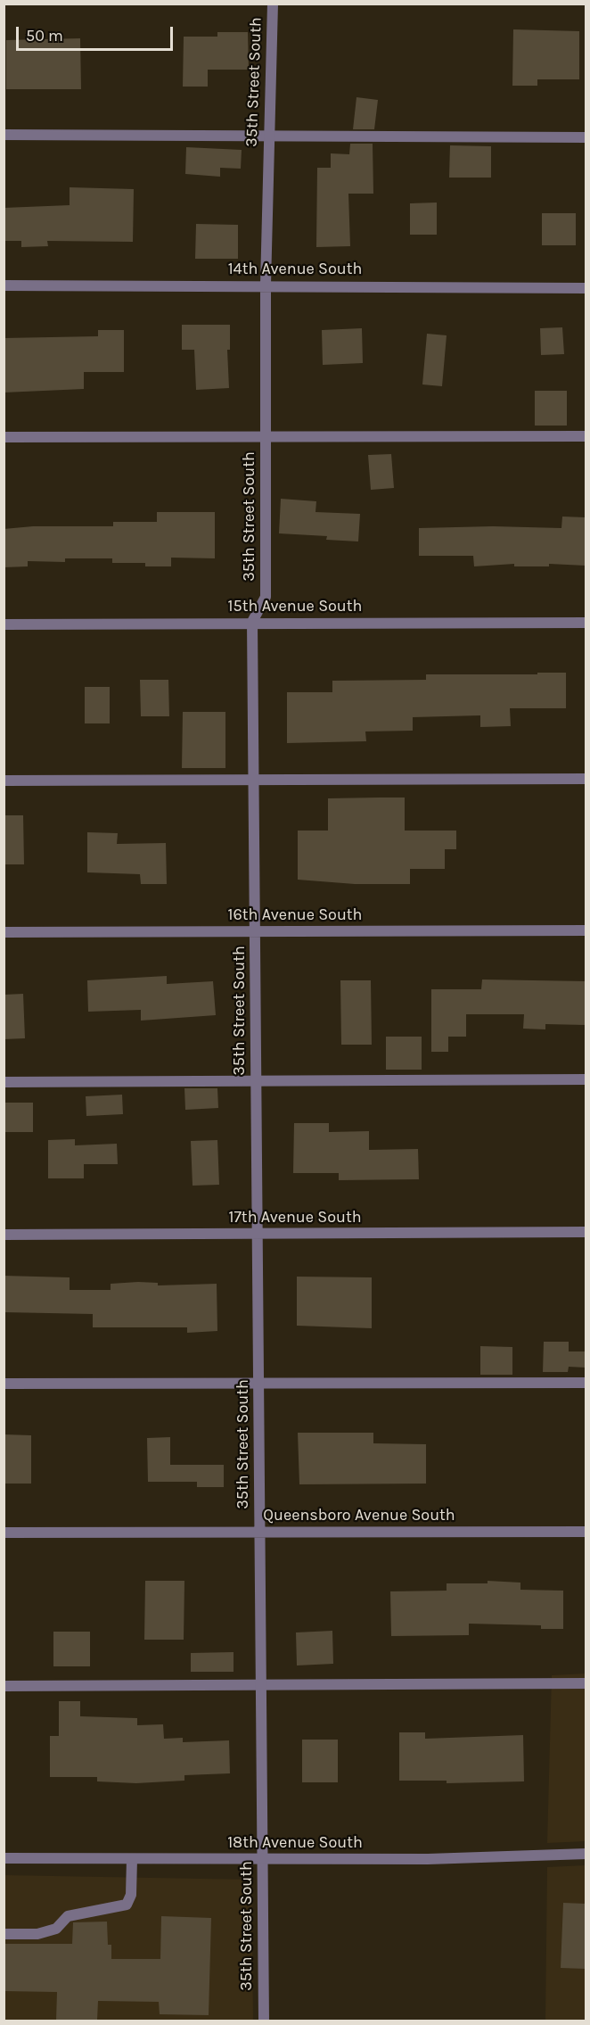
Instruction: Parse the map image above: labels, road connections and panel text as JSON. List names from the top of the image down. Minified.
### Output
{"streets":{"street":["35th Street South","14th Avenue South","15th Avenue South","16th Avenue South","17th Avenue South","Queensboro Avenue South","18th Avenue South"]},"crossings":[["35th Street South","14th Avenue South"],["35th Street South","15th Avenue South"],["35th Street South","16th Avenue South"],["35th Street South","17th Avenue South"],["35th Street South","Queensboro Avenue South"],["35th Street South","18th Avenue South"]],"scale_bar":"50 m"}
